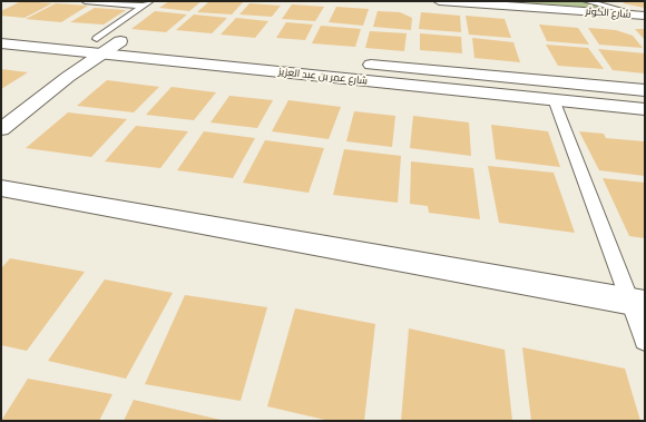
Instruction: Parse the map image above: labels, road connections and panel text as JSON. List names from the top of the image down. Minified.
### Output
{"streets":{"street":["شارع الكوثر","شارع عمر بن عبد العزيز"]}}
